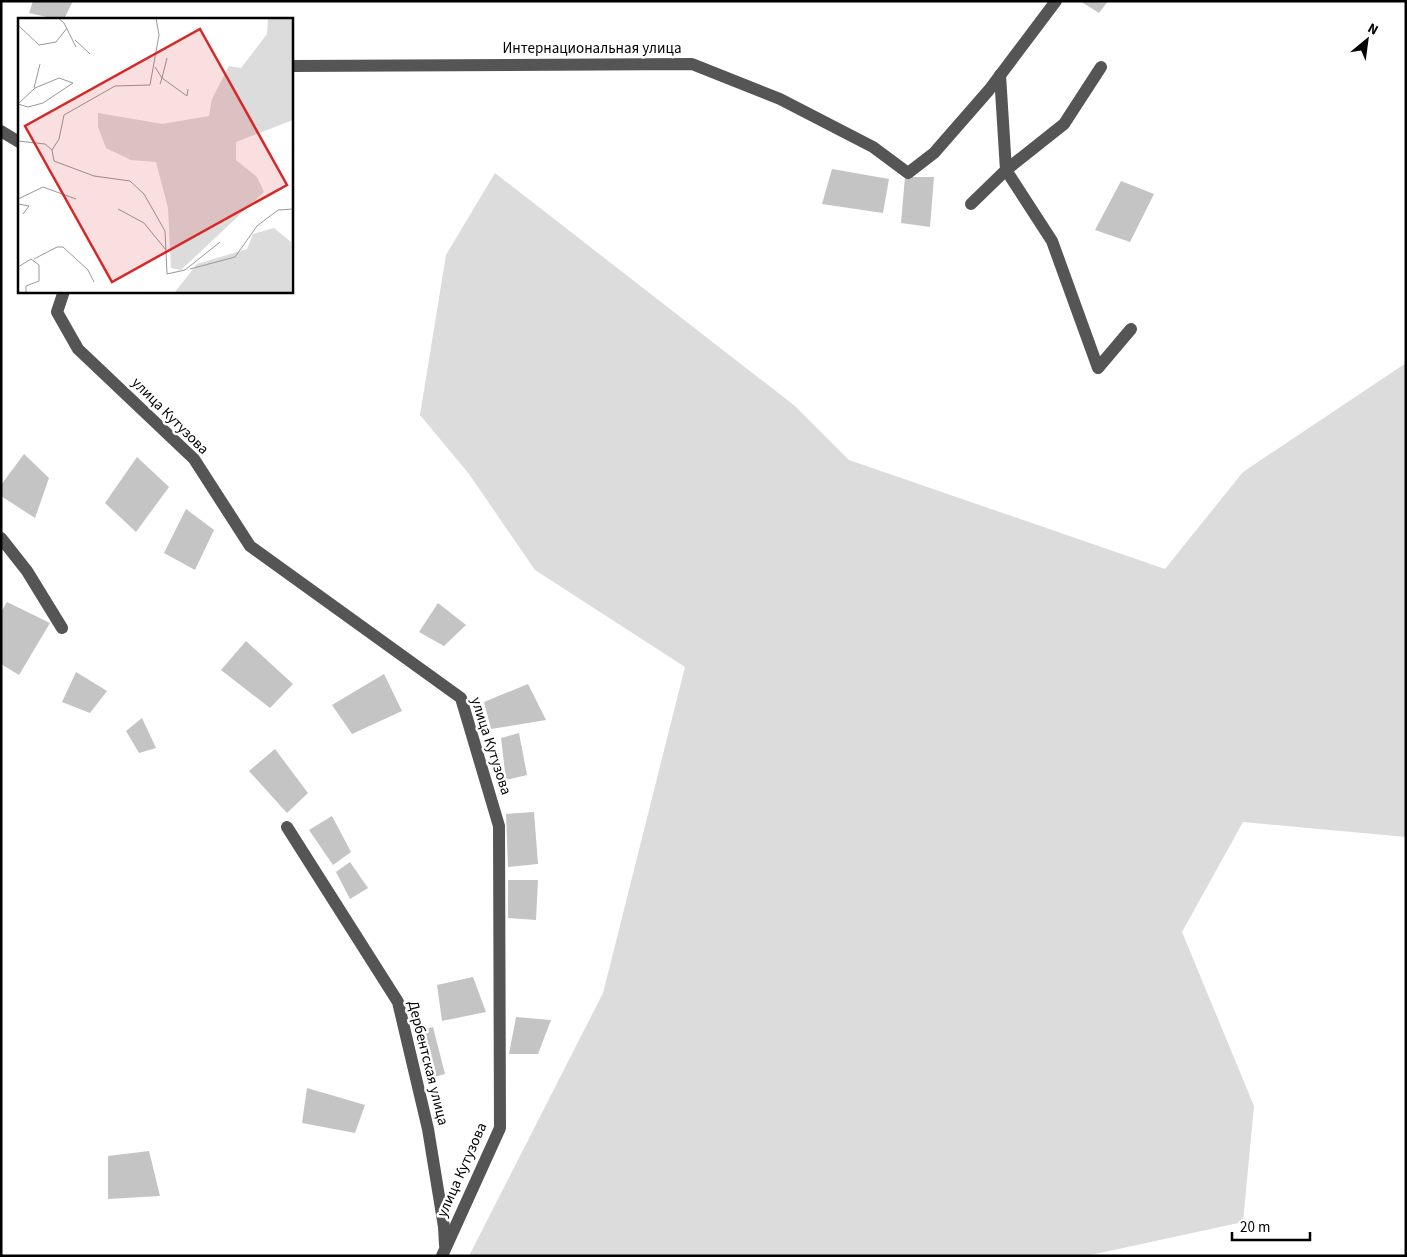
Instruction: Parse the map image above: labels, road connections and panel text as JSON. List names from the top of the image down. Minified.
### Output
{"streets":{"street":["Интернациональная улица","улица Кутузова","Дербентская улица"]},"crossings":[["улица Кутузова","Дербентская улица"]],"scale_bar":"20 m","north":"top right"}
